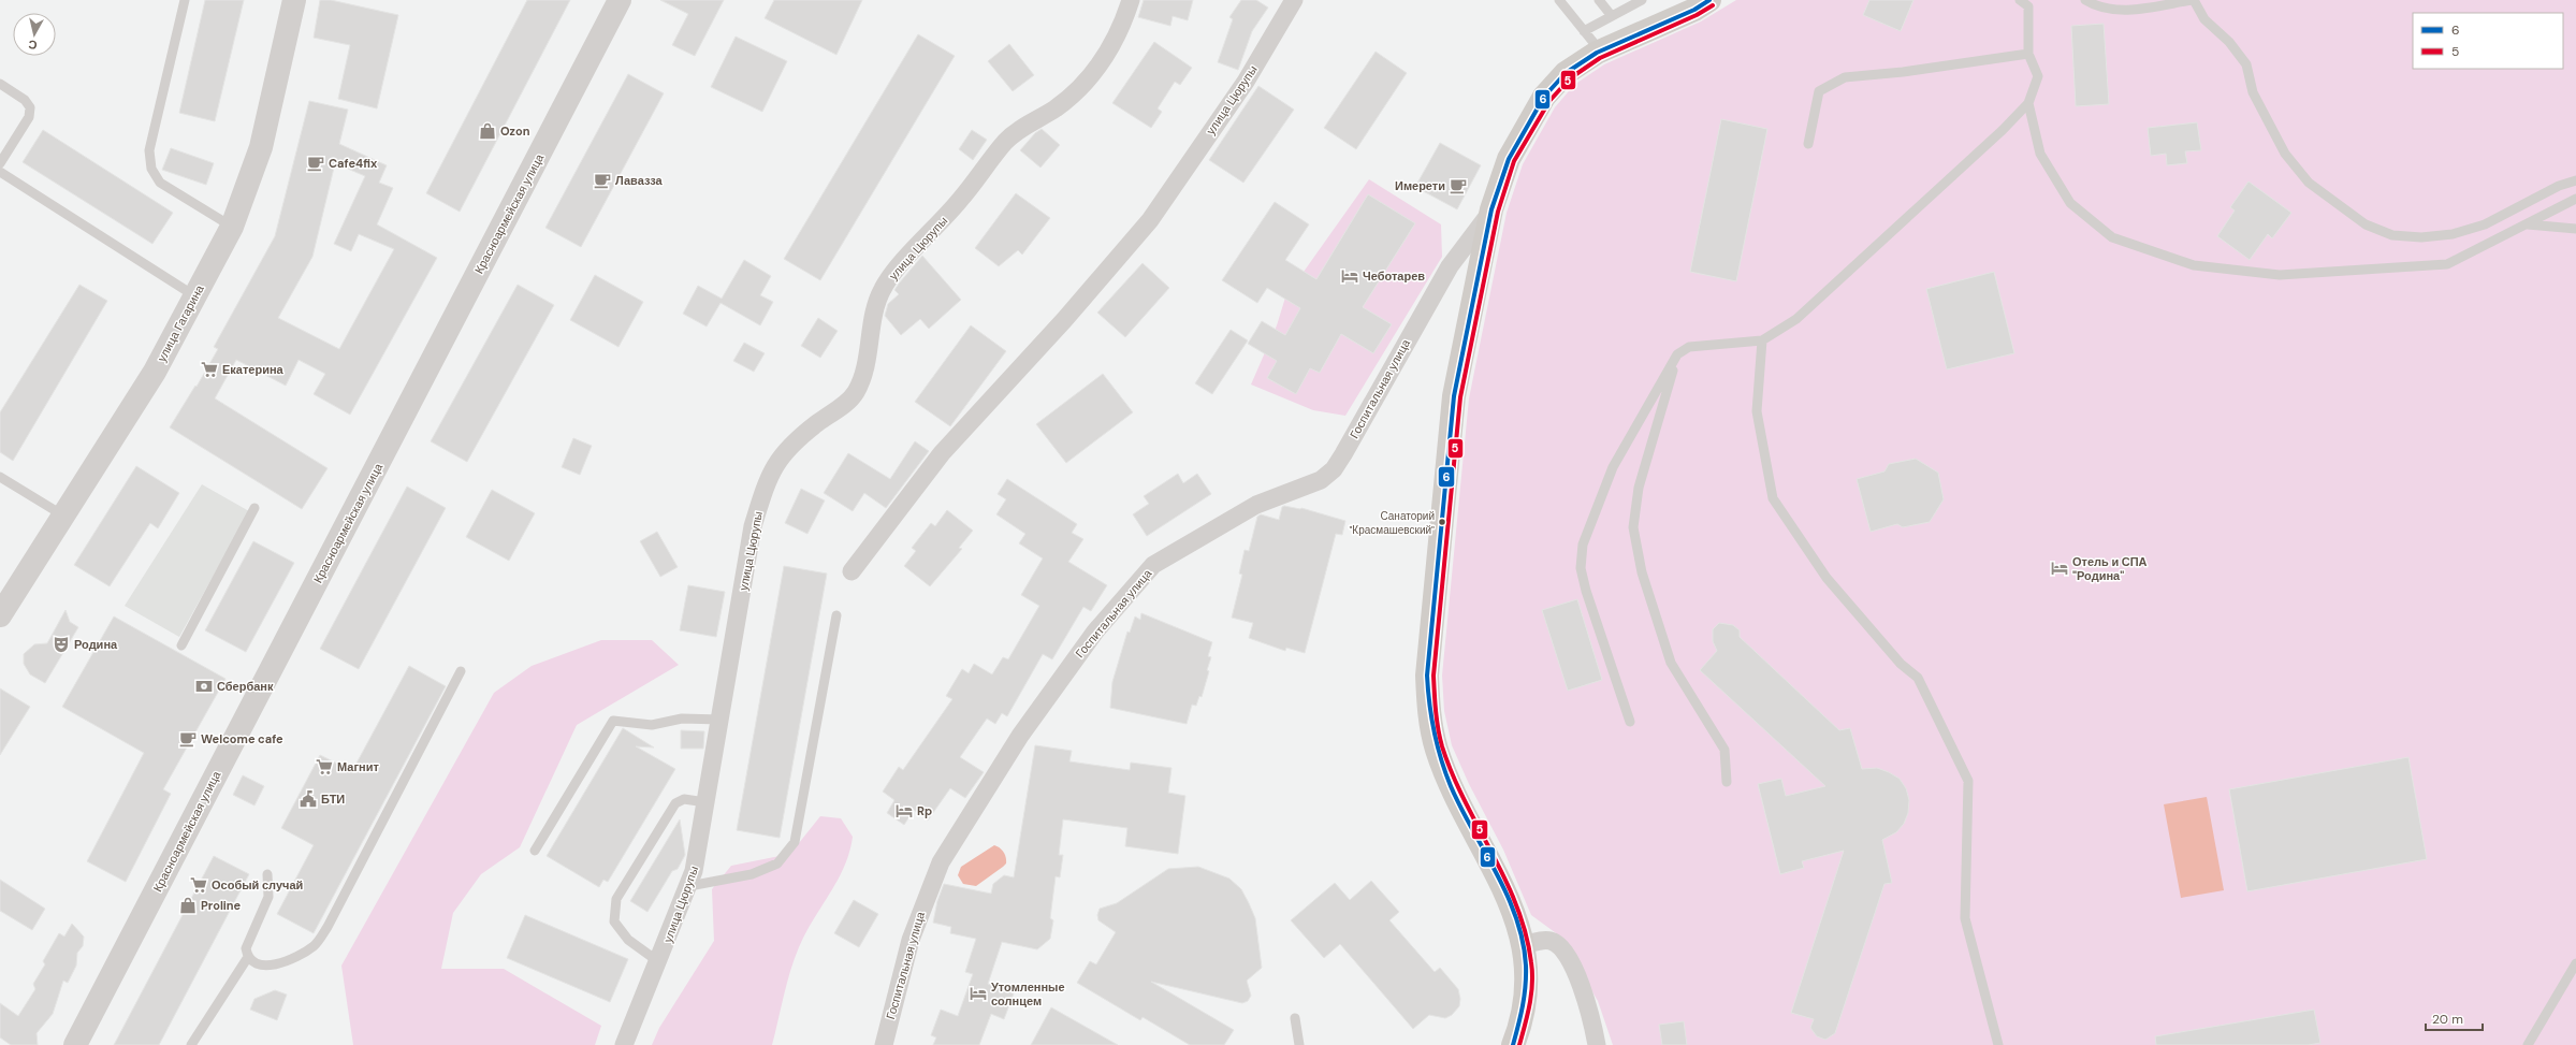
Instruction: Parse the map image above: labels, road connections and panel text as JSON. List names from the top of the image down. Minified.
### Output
{"streets":{"street":["улица Цюрупы","Красноармейская улица","улица Гагарина","Госпитальная улица"]},"places":{"shop":["Ozon","Proline"],"cafe":["Cafe4fix","Лавазза","Имерети","Welcome cafe"],"hotel":["Чеботарев","Отель и СПА \"Родина\"","Rp","Утомленные солнцем"],"supermarket":["Екатерина","Магнит","Особый случай"],"other":["Санаторий \"Красмашевский\""],"theatre":["Родина"],"bank":["Сбербанк"],"public building":["БТИ"]},"lines":["transit line 6","transit line 5"],"legend":["6","5"],"scale_bar":"20 m","north":"bottom"}
